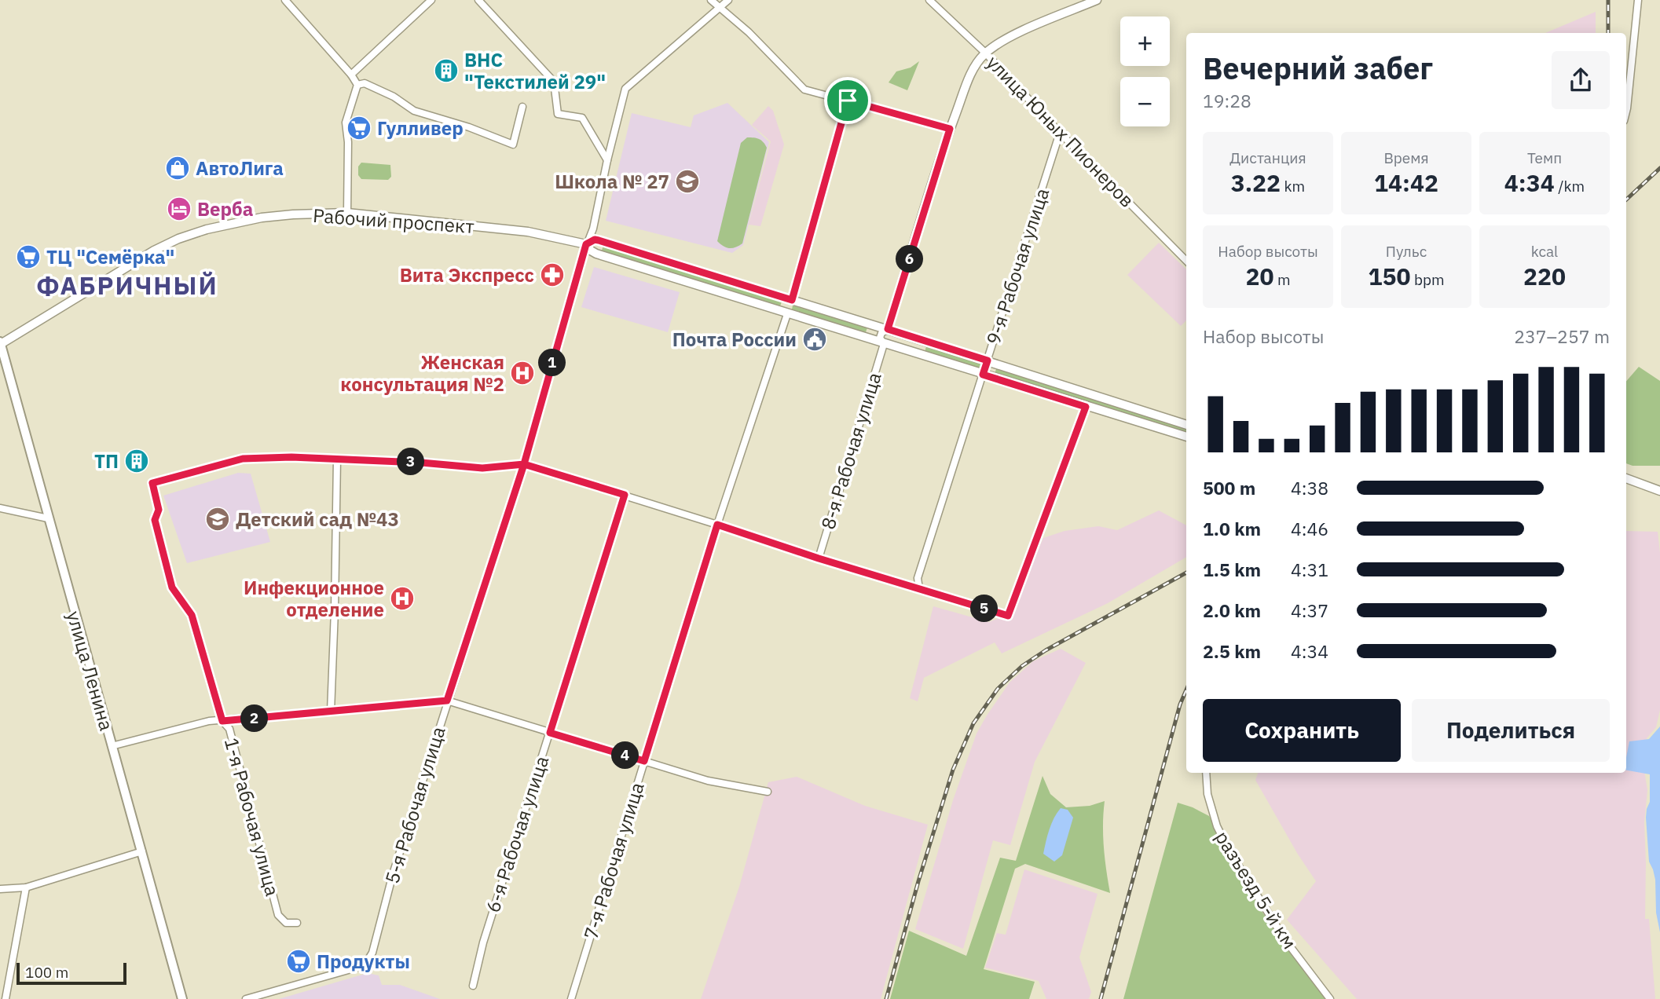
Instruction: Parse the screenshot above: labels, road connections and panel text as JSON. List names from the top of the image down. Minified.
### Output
{"streets":{"main road":["улица Ленина"],"street":["улица Юных Пионеров","Рабочий проспект","9-я Рабочая улица","8-я Рабочая улица","5-я Рабочая улица","1-я Рабочая улица","6-я Рабочая улица","7-я Рабочая улица","разъезд 5-й км"]},"crossings":[["улица Юных Пионеров","9-я Рабочая улица"],["Рабочий проспект","9-я Рабочая улица"],["Рабочий проспект","8-я Рабочая улица"],["Рабочий проспект","улица Ленина"],["Рабочий проспект","5-я Рабочая улица"],["Рабочий проспект","7-я Рабочая улица"]],"districts":["ФАБРИЧНЫЙ"],"places":{"building":["ВНС \"Текстилей 29\"","ТП"],"supermarket":["Гулливер","ТЦ \"Семёрка\"","Продукты"],"shop":["АвтоЛига"],"school or university":["Школа № 27","Детский сад №43"],"hotel":["Верба"],"pharmacy":["Вита Экспресс"],"public building":["Почта России"],"hospital":["Женская консультация №2","Инфекционное отделение"]},"scale_bar":"100 m","page":{"map_buttons":["+","−"],"heading":["Вечерний забег","19:28"],"stats":[["Дистанция","3.22 km"],["Время","14:42"],["Темп","4:34 /km"],["Набор высоты","20 m"],["Пульс","150 bpm"],["kcal","220"]],"pins":["6","1","3","5","2","4"],"chart":["Набор высоты","237–257 m"],"list":[{"name":"500 m","note":"4:38"},{"name":"1.0 km","note":"4:46"},{"name":"1.5 km","note":"4:31"},{"name":"2.0 km","note":"4:37"},{"name":"2.5 km","note":"4:34"}],"buttons":["Сохранить","Поделиться"],"scale":"100 m"}}
